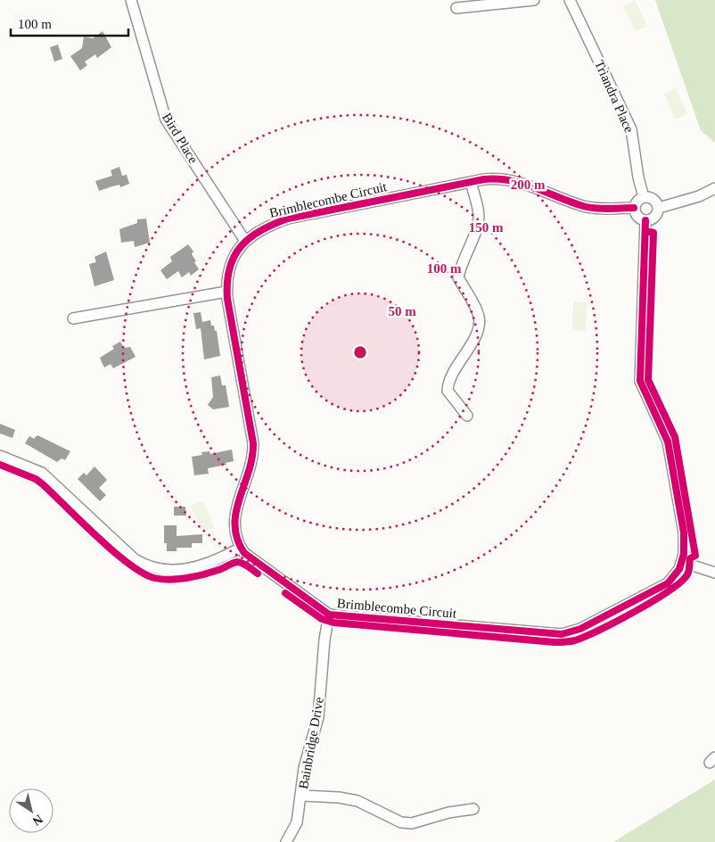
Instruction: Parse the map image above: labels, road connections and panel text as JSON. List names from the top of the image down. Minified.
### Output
{"streets":{"street":["Triandra Place","Bird Place","Brimblecombe Circuit","Bainbridge Drive"]},"crossings":[["Triandra Place","Brimblecombe Circuit"],["Bird Place","Brimblecombe Circuit"],["Brimblecombe Circuit","Bainbridge Drive"]],"scale_bar":"100 m","north":"bottom right","rings":["200 m","150 m","100 m","50 m"]}
